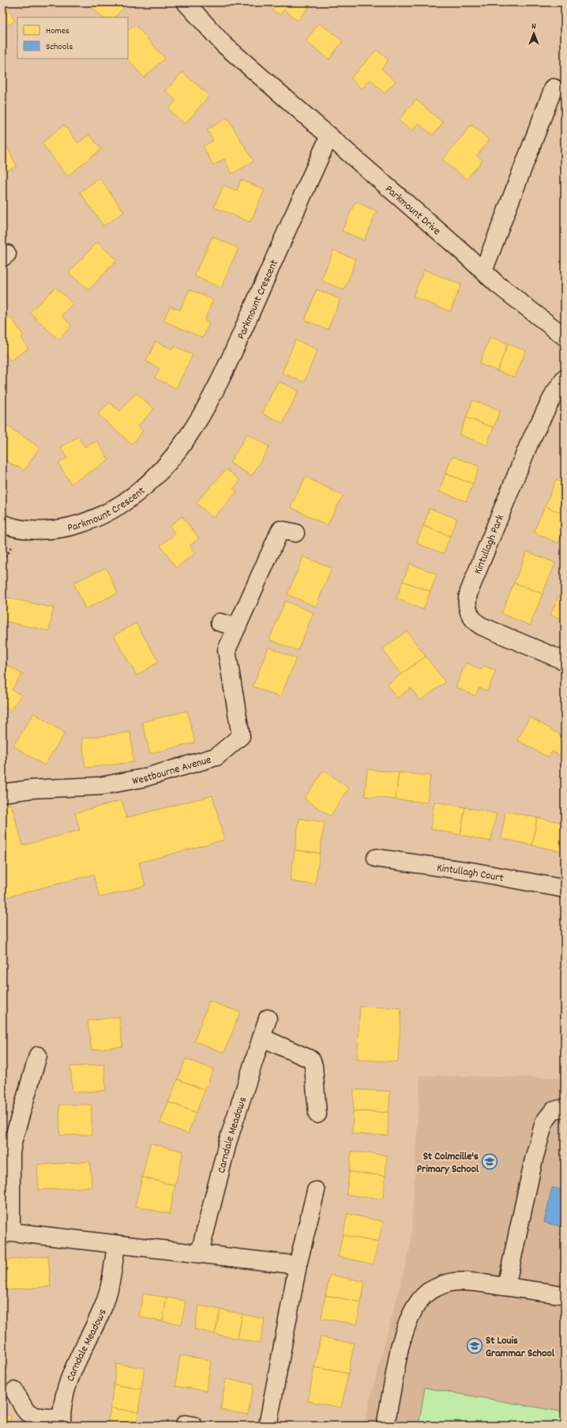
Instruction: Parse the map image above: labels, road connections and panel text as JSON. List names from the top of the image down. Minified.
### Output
{"streets":{"street":["Parkmount Drive","Parkmount Crescent","Kintullagh Park","Westbourne Avenue","Kintullagh Court","Carndale Meadows"]},"crossings":[["Parkmount Drive","Parkmount Crescent"]],"places":{"school or university":["St Colmcille's Primary School","St Louis Grammar School"]},"legend":["Homes","Schools"],"north":"top"}
